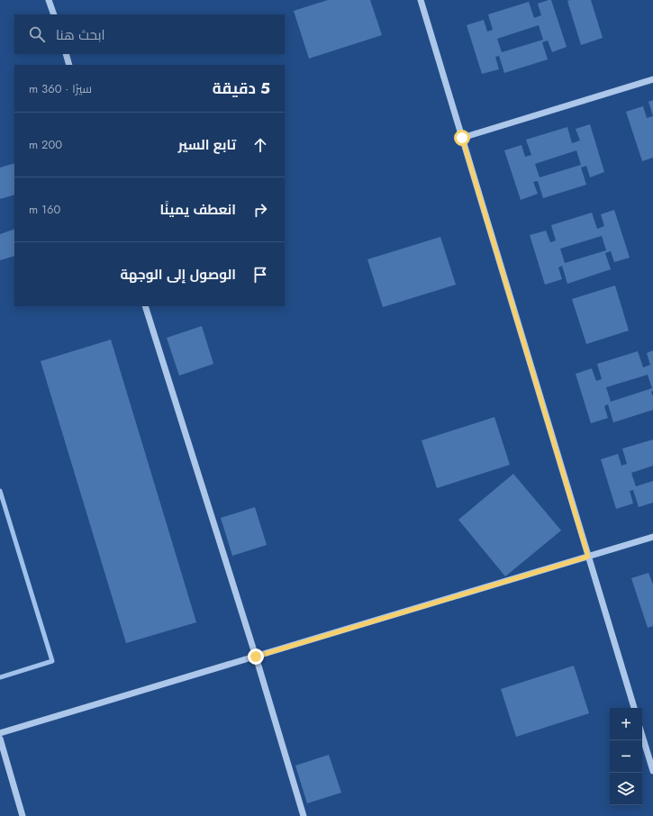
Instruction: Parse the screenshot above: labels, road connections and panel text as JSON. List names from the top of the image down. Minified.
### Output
{"page":{"search":"ابحث هنا","heading":["5 دقيقة","سيرًا · 360 m"],"list":[["تابع السير","200 m"],["انعطف يمينًا","160 m"],"الوصول إلى الوجهة"],"map_buttons":["+","−"]}}
